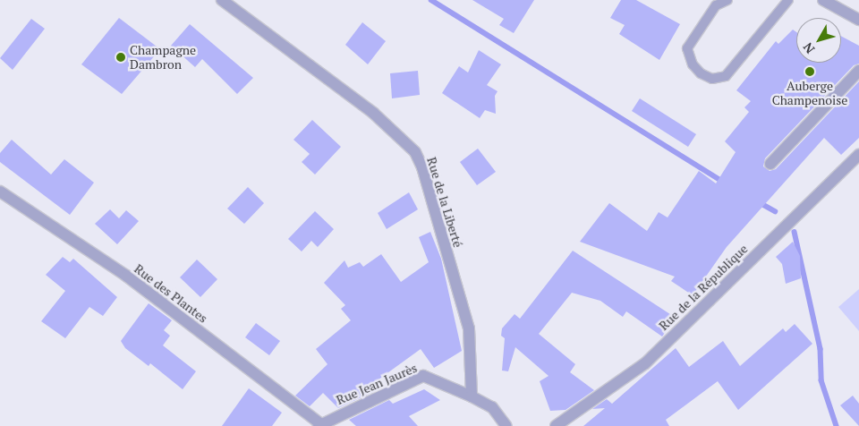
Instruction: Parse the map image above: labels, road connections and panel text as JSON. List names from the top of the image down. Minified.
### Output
{"streets":{"street":["Rue de la Liberté","Rue de la République","Rue des Plantes","Rue Jean Jaurès"]},"crossings":[["Rue de la Liberté","Rue Jean Jaurès"],["Rue des Plantes","Rue Jean Jaurès"]],"places":["Champagne Dambron","Auberge Champenoise"],"north":"bottom left"}
